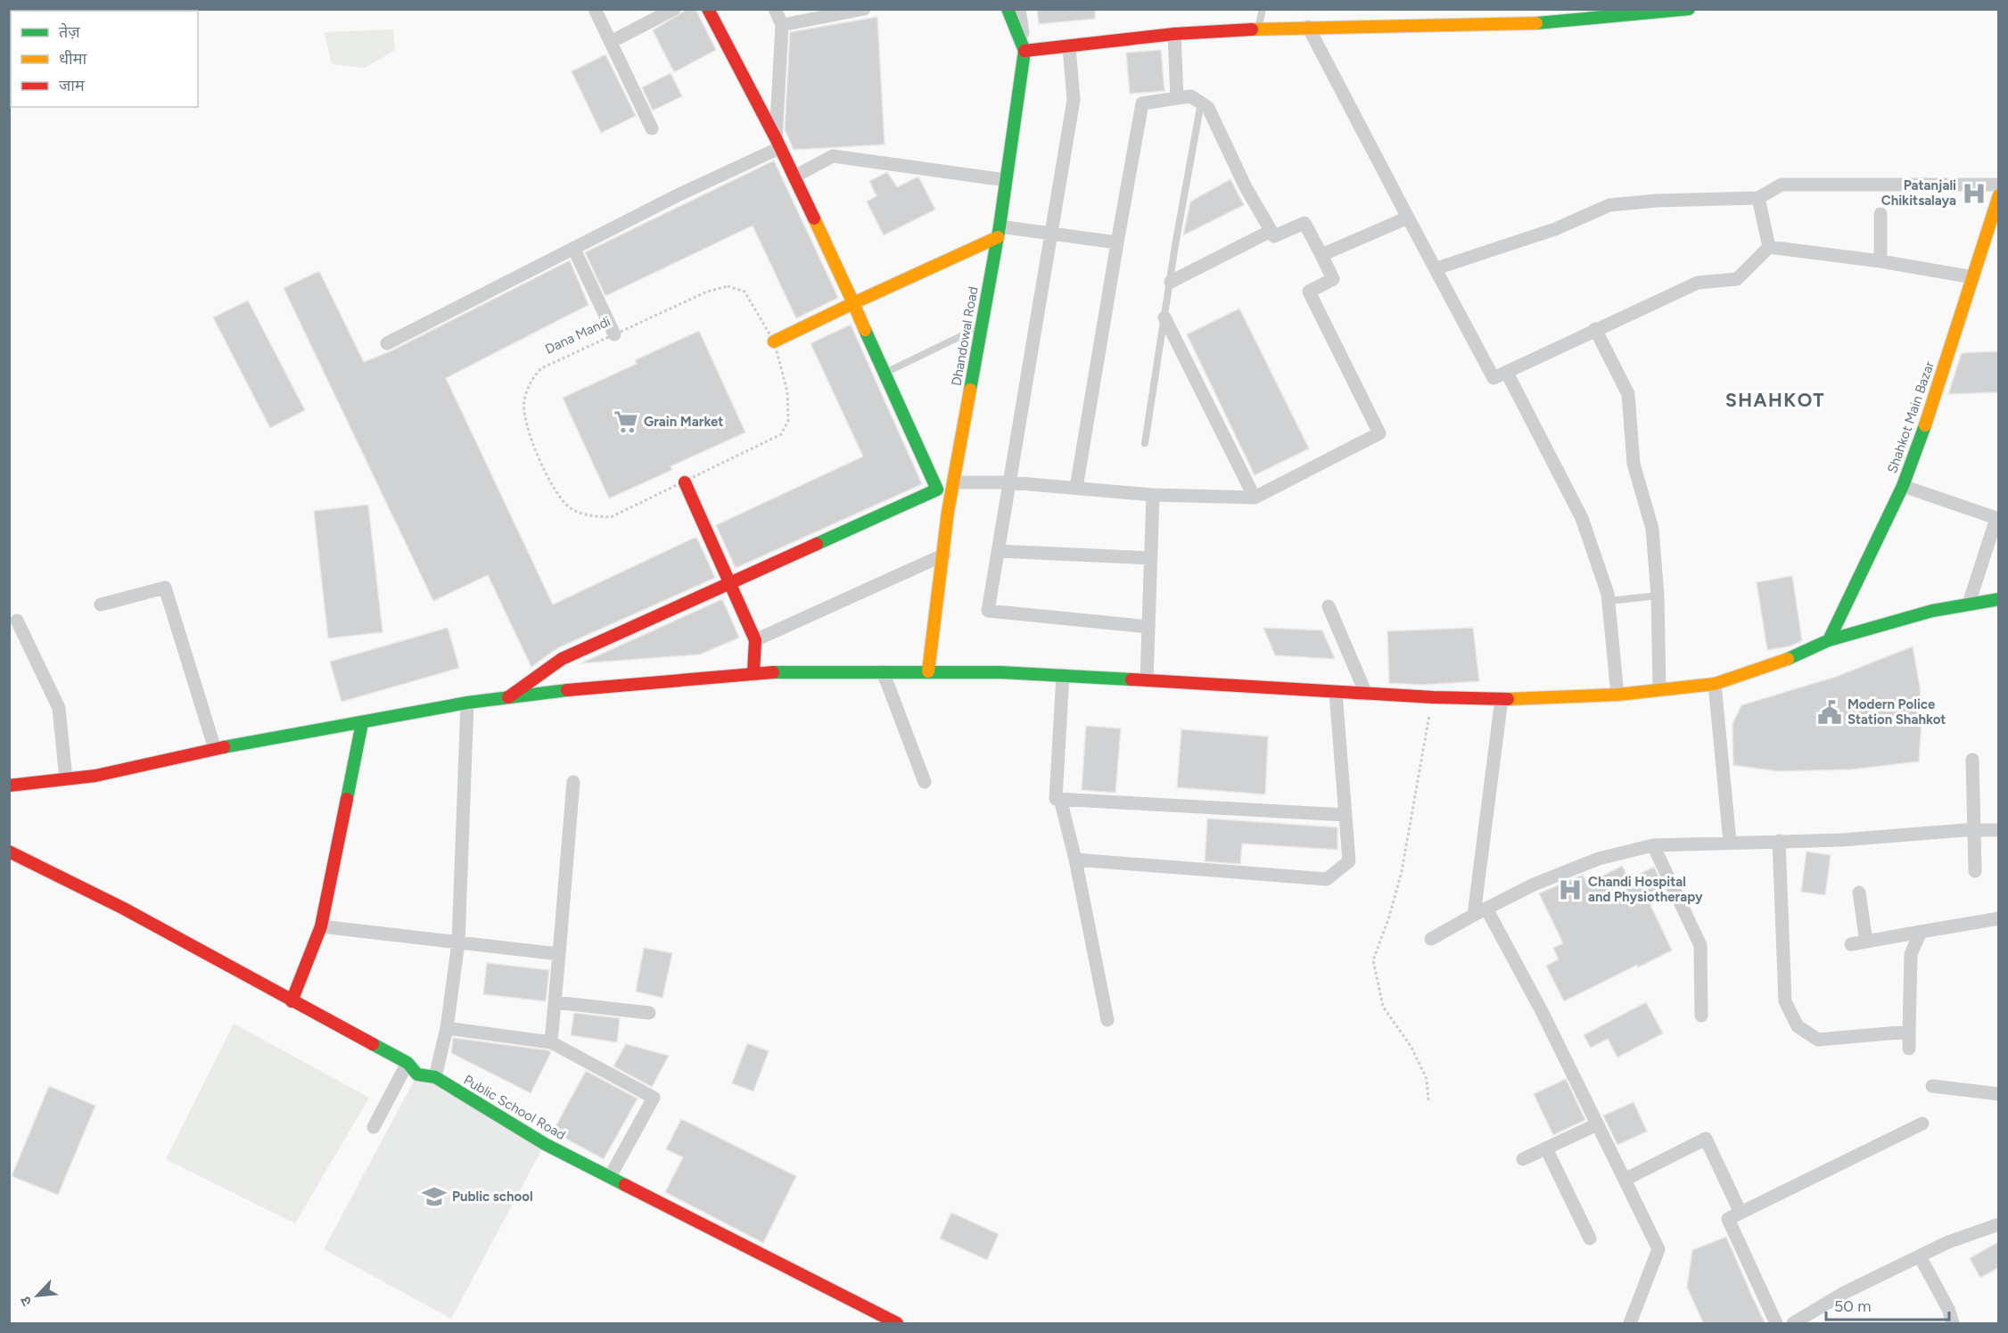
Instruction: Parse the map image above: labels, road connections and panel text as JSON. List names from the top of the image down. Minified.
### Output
{"streets":{"street":["Dhandowal Road","Shahkot Main Bazar","Public School Road"],"path":["Dana Mandi"]},"districts":["SHAHKOT"],"places":{"hospital":["Patanjali Chikitsalaya","Chandi Hospital and Physiotherapy"],"supermarket":["Grain Market"],"public building":["Modern Police Station Shahkot"],"school or university":["Public school"]},"legend":["तेज़","धीमा","जाम"],"scale_bar":"50 m","north":"bottom left"}
